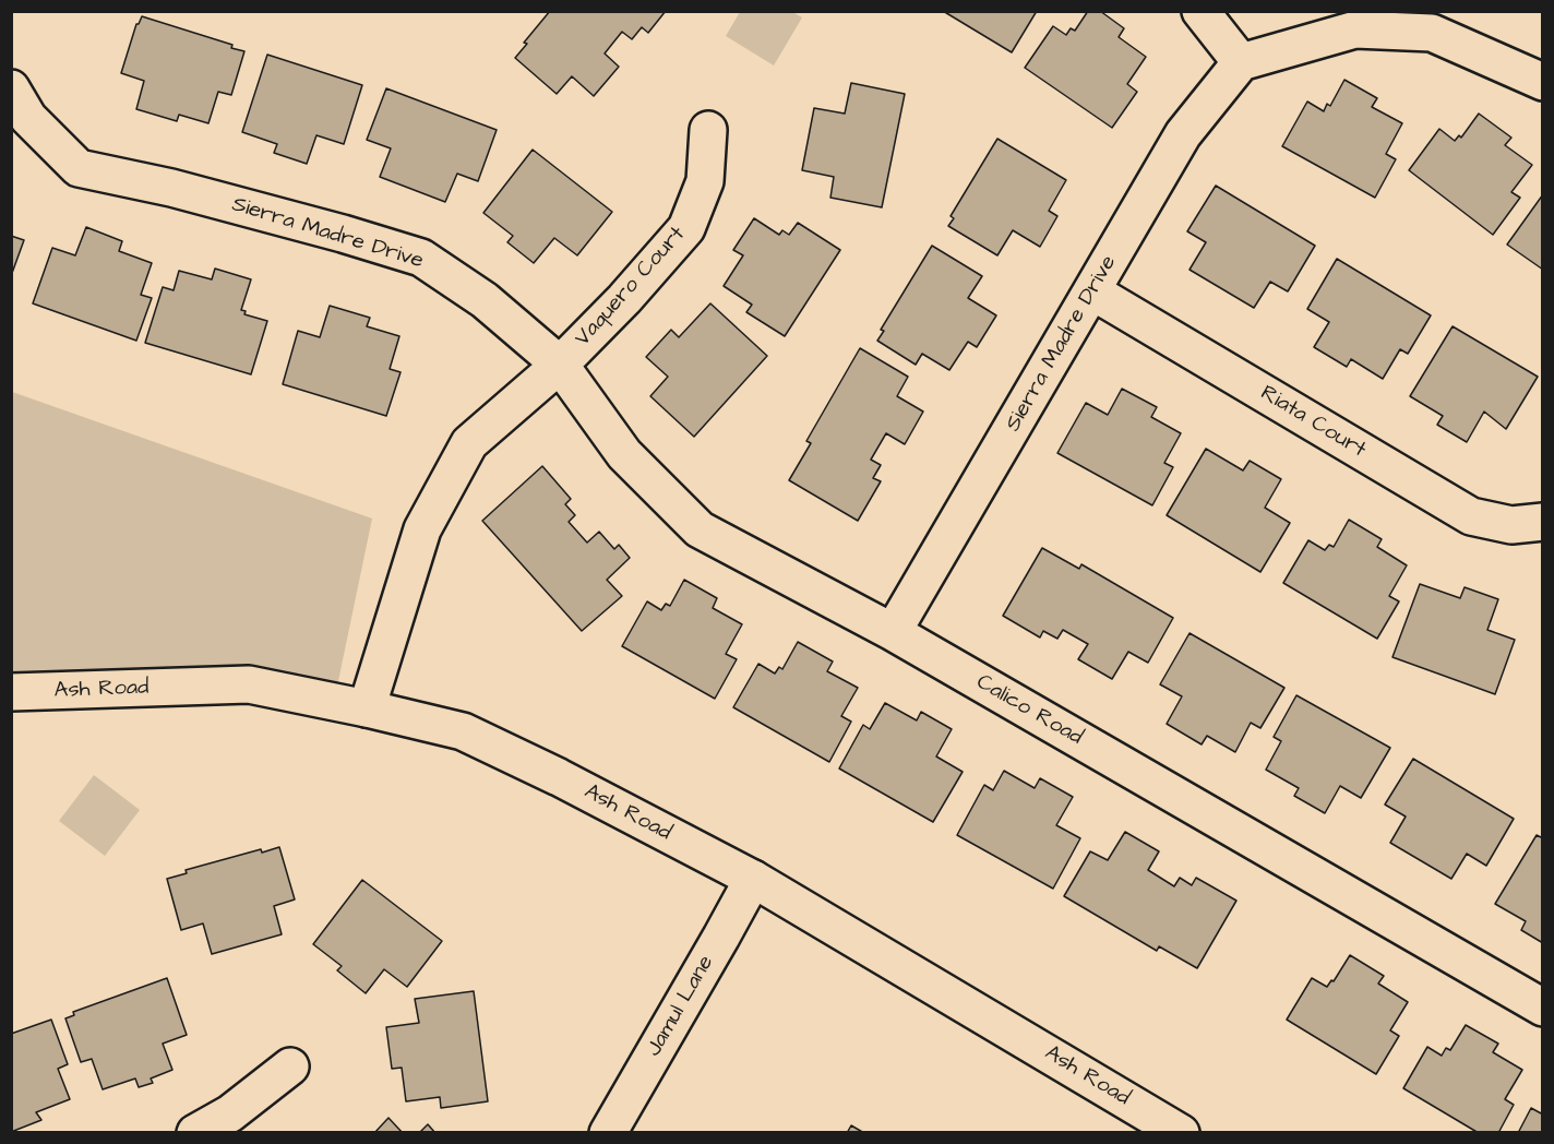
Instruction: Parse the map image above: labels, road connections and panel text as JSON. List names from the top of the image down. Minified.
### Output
{"streets":{"street":["Sierra Madre Drive","Vaquero Court","Riata Court","Ash Road","Calico Road","Jamul Lane"]},"crossings":[["Sierra Madre Drive","Vaquero Court"],["Sierra Madre Drive","Riata Court"],["Sierra Madre Drive","Calico Road"],["Vaquero Court","Calico Road"],["Ash Road","Jamul Lane"]]}
